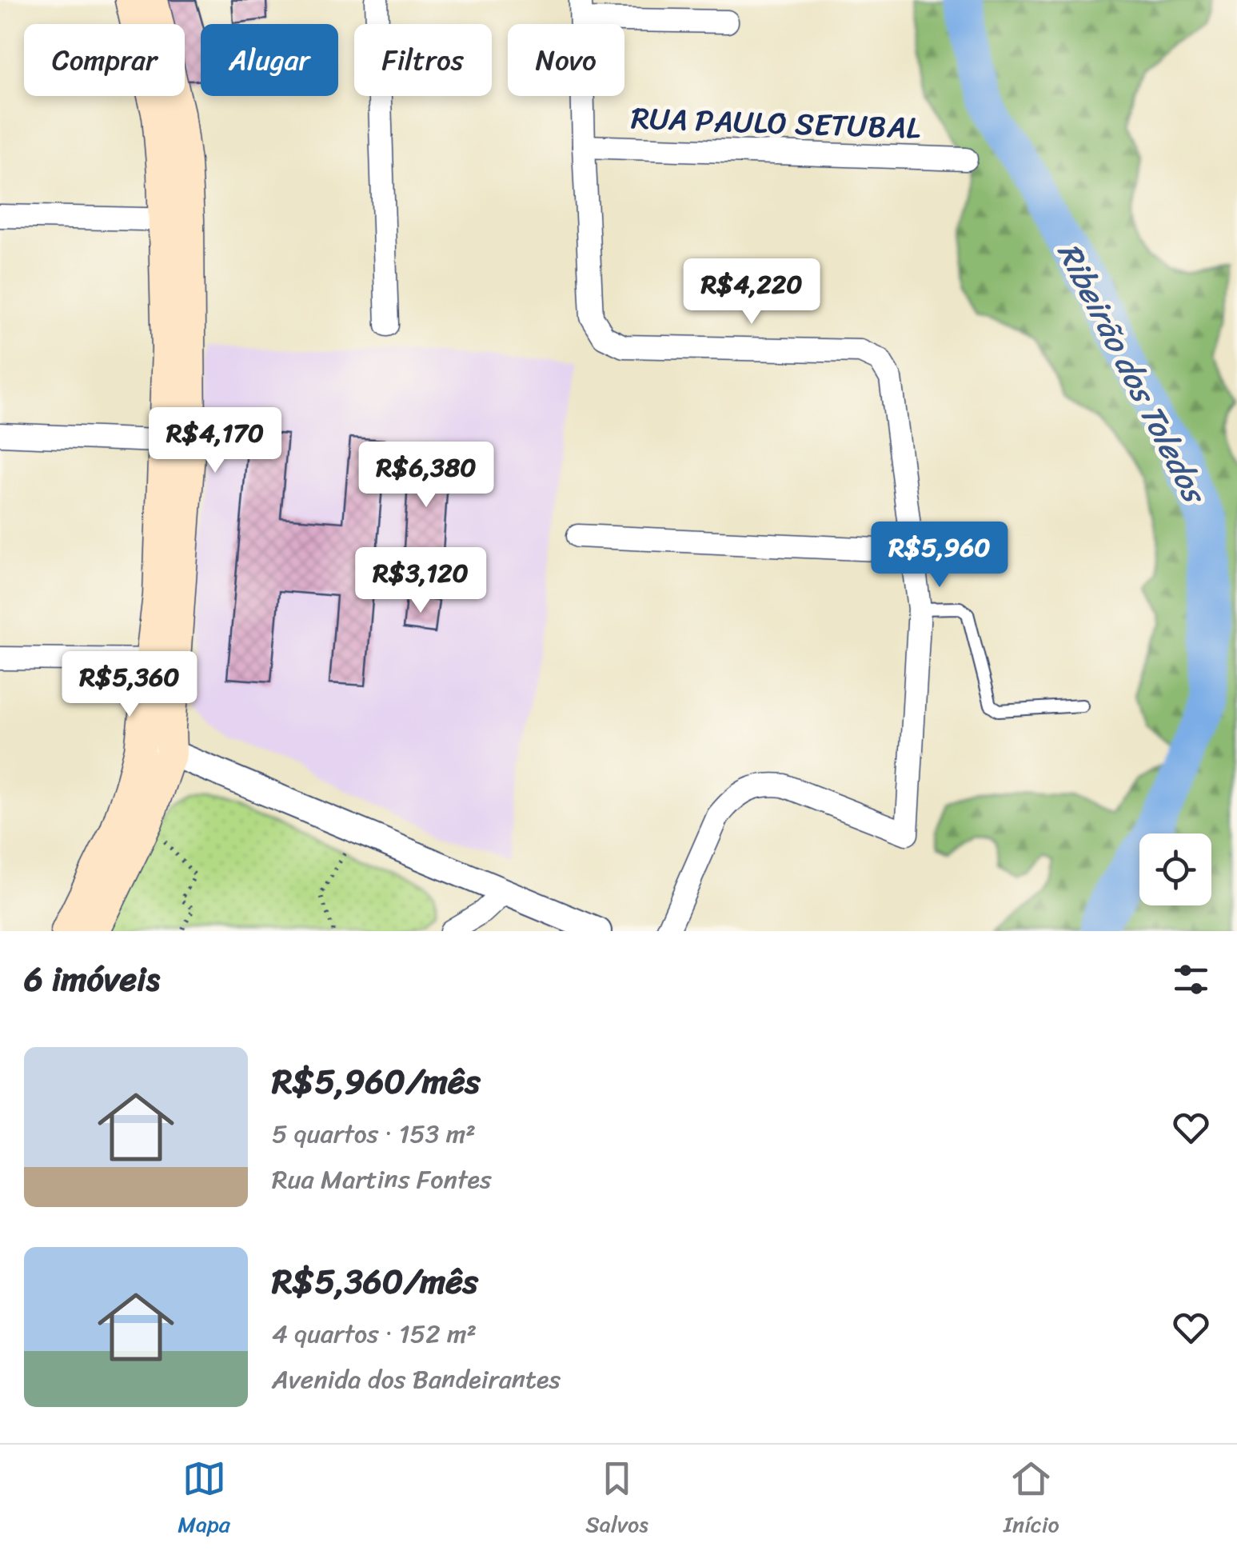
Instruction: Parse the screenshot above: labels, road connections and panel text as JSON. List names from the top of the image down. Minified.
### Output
{"streets":{"street":["RUA PAULO SETUBAL"]},"water":["Ribeirão dos Toledos"],"page":{"chip":["Comprar","Alugar","Filtros","Novo"],"price":["R$4,220","R$4,170","R$6,380","R$5,960","R$3,120","R$5,360"],"heading":"6 imóveis","list":[{"name":"R$5,960/mês","note":"5 quartos · 153 m² · Rua Martins Fontes"},{"name":"R$5,360/mês","note":"4 quartos · 152 m² · Avenida dos Bandeirantes"}],"tabs":["Mapa","Salvos","Início"]}}
